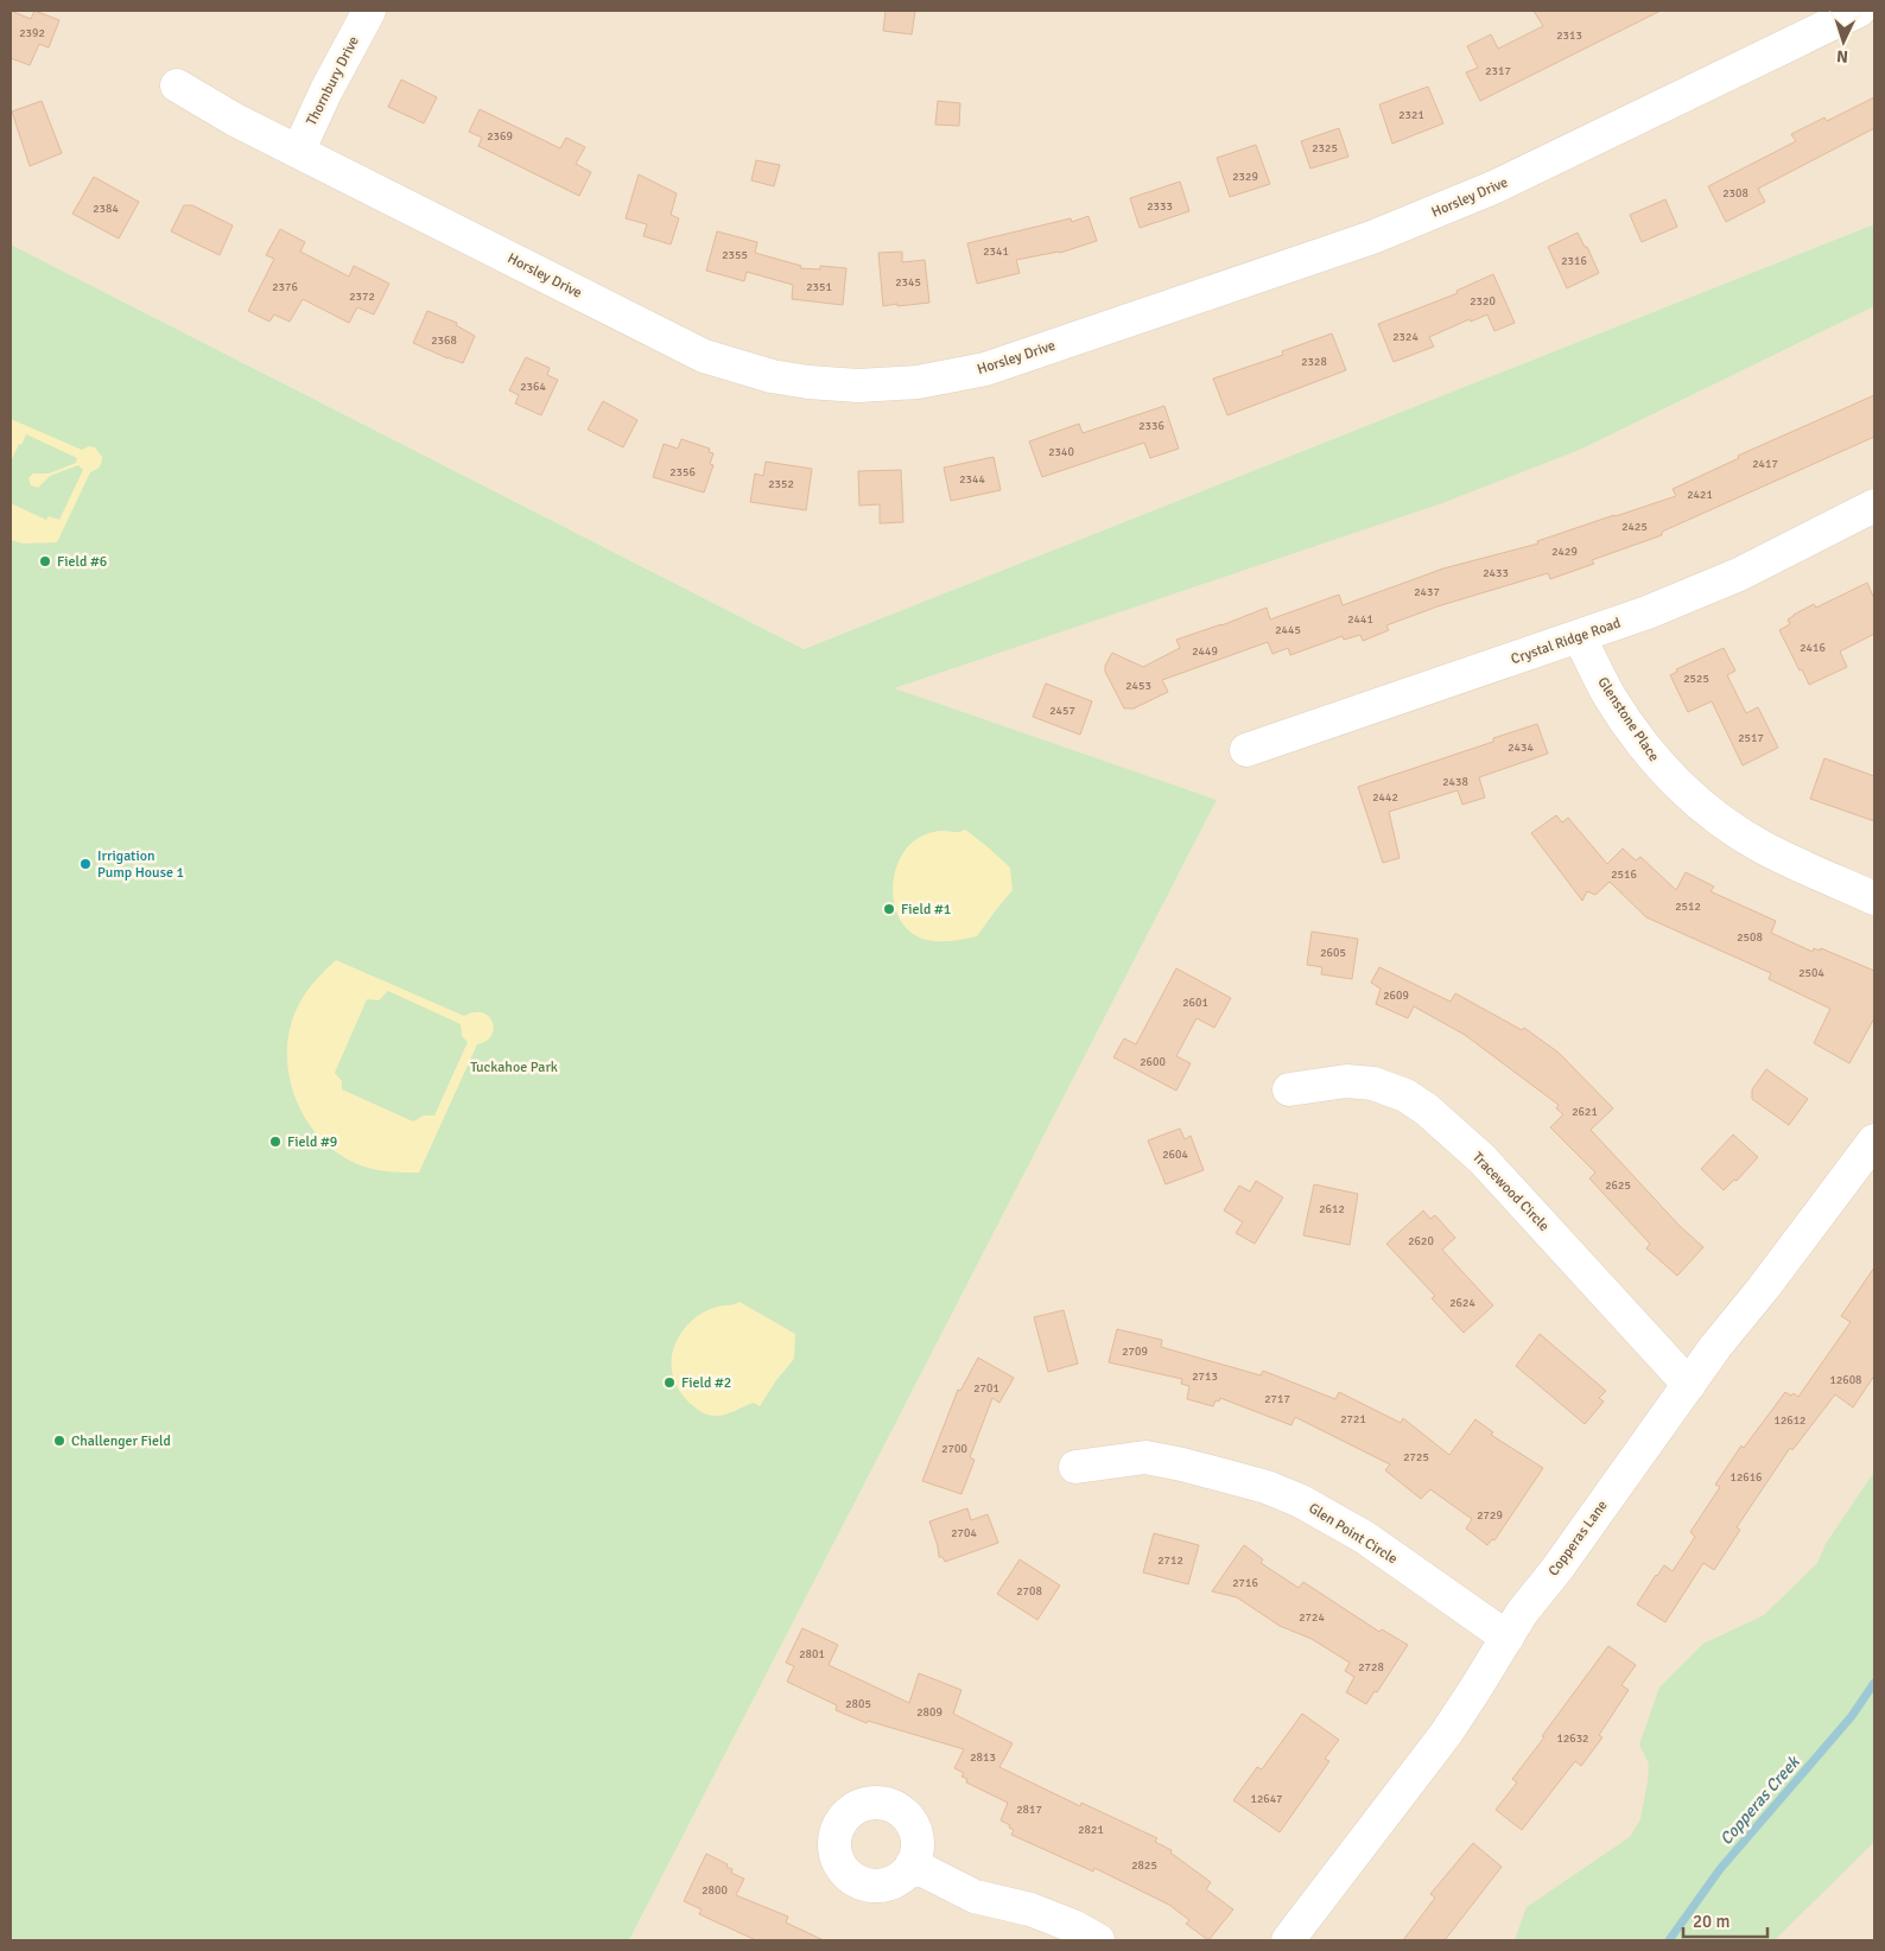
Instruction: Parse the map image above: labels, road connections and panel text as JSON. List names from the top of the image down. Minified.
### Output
{"streets":{"street":["Thornbury Drive","Horsley Drive","Crystal Ridge Road","Glenstone Place","Tracewood Circle","Glen Point Circle","Copperas Lane"]},"crossings":[["Thornbury Drive","Horsley Drive"],["Crystal Ridge Road","Glenstone Place"],["Tracewood Circle","Copperas Lane"],["Glen Point Circle","Copperas Lane"]],"water":["Copperas Creek"],"parks":["Tuckahoe Park"],"places":["Field #6","Irrigation Pump House 1","Field #1","Field #9","Field #2","Challenger Field"],"house_numbers":["2392","2313","2317","2321","2369","2325","2329","2308","2333","2384","2341","2355","2316","2345","2376","2351","2372","2320","2324","2368","2328","2364","2336","2340","2417","2356","2344","2352","2421","2425","2429","2433","2437","2441","2445","2416","2449","2525","2453","2457","2517","2434","2438","2442","2516","2512","2508","2605","2504","2609","2601","2600","2621","2604","2625","2612","2620","2624","2709","2713","12608","2701","2717","2721","12612","2700","2725","12616","2729","2704","2712","2716","2708","2724","2801","2728","2805","2809","12632","2813","12647","2817","2821","2825","2800"],"scale_bar":"20 m","north":"bottom"}
